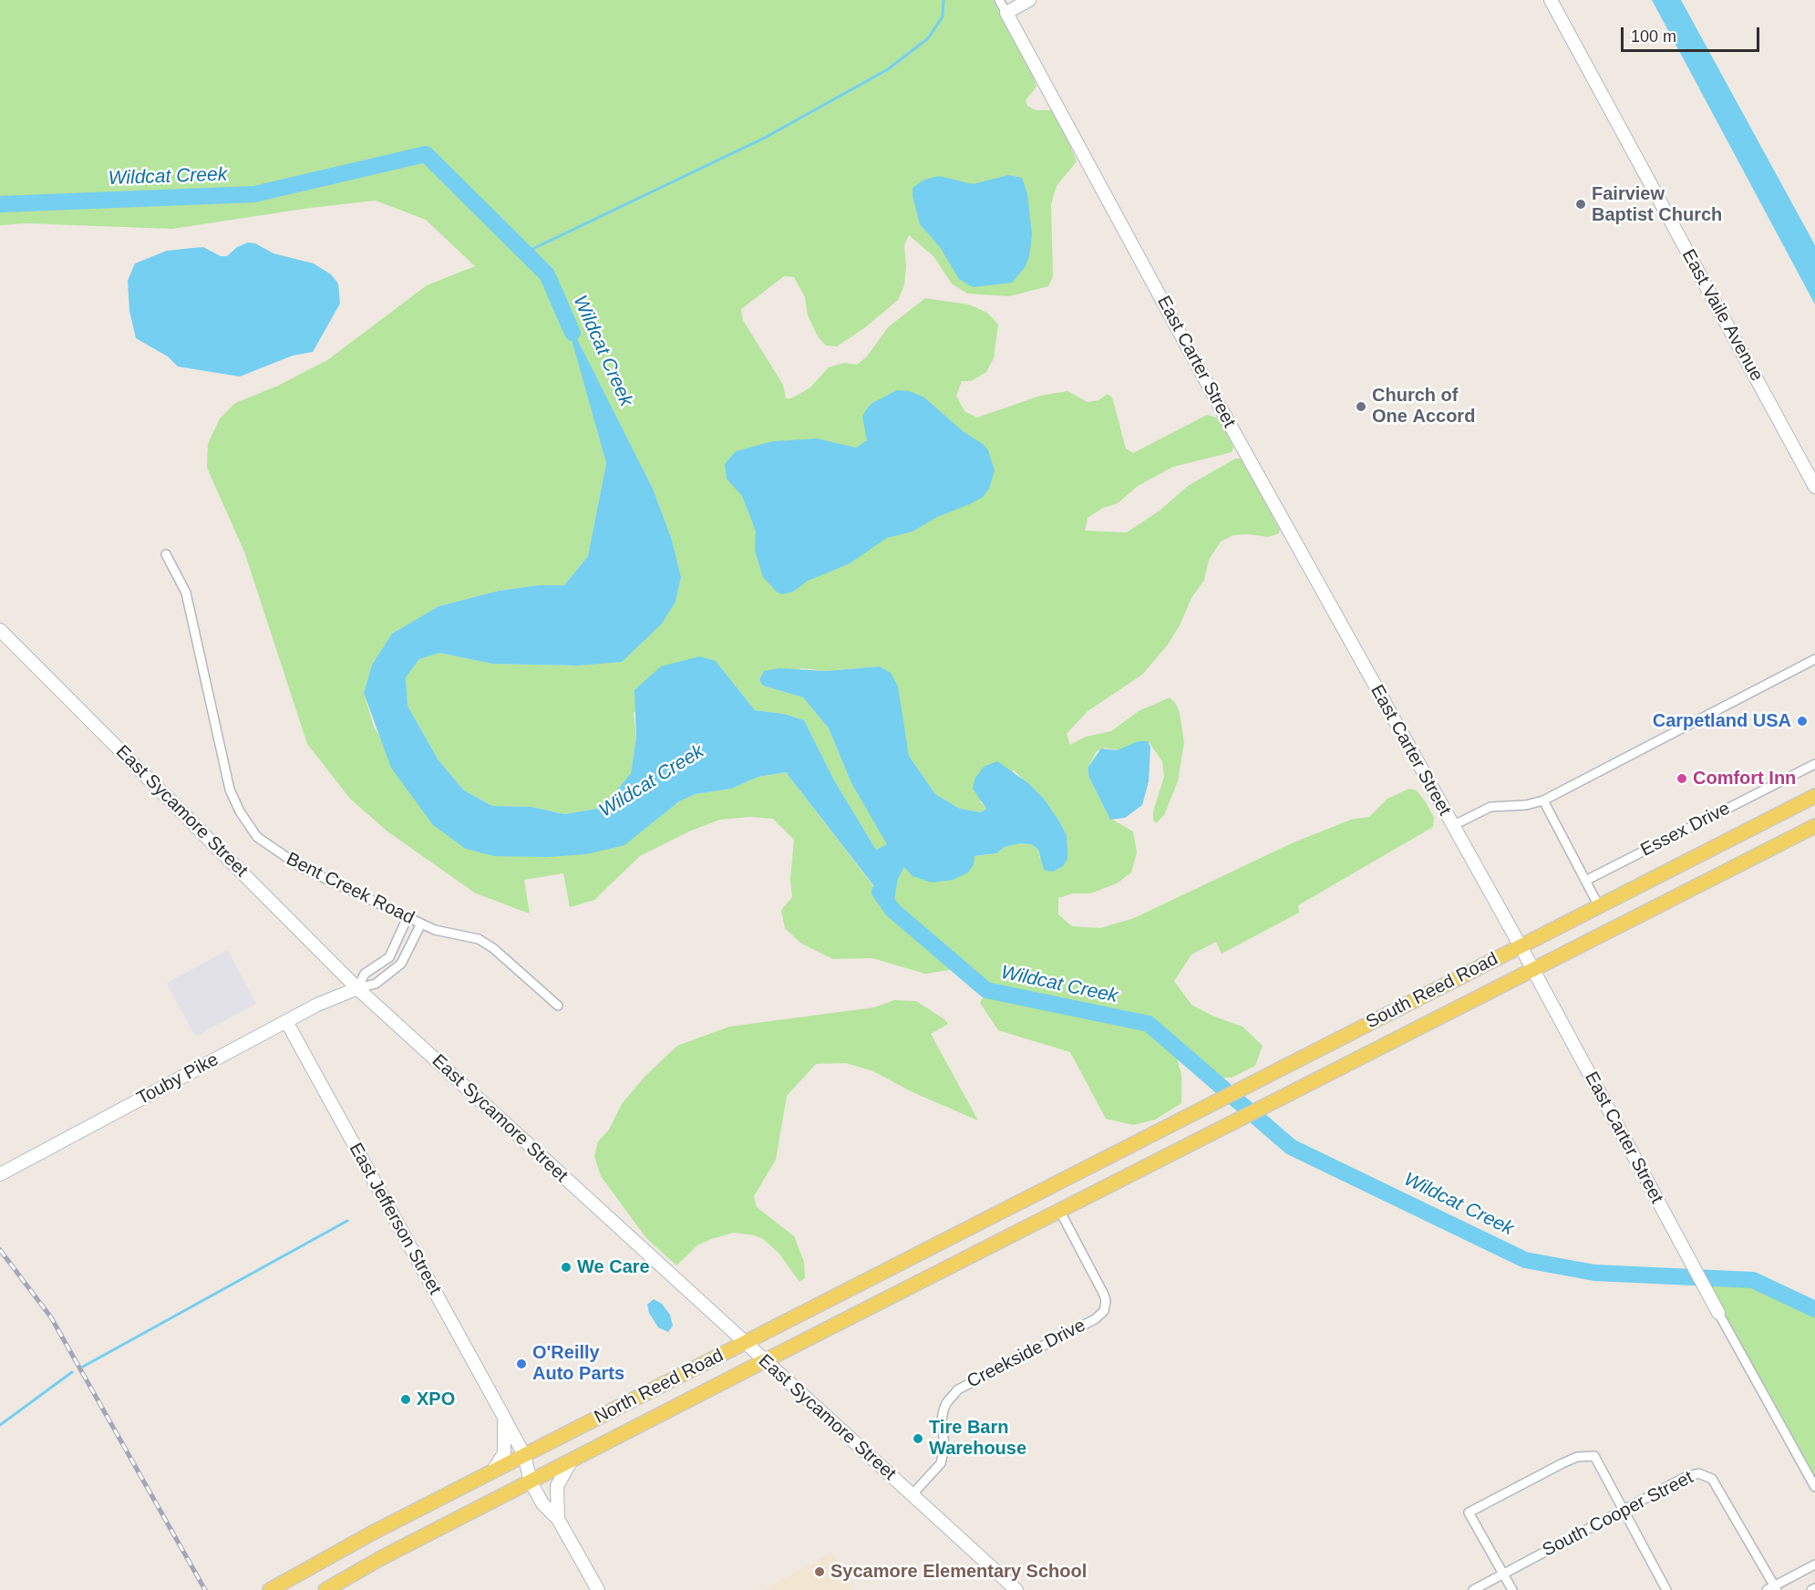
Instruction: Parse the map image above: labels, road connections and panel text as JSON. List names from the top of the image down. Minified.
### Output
{"streets":{"main road":["South Reed Road","North Reed Road"],"street":["East Vaile Avenue","East Carter Street","East Sycamore Street","Essex Drive","Bent Creek Road","Touby Pike","East Jefferson Street","Creekside Drive","South Cooper Street"]},"crossings":[["East Carter Street","South Reed Road"],["East Sycamore Street","Touby Pike"],["East Sycamore Street","Creekside Drive"],["East Sycamore Street","North Reed Road"],["Bent Creek Road","Touby Pike"],["South Reed Road","Creekside Drive"],["South Reed Road","North Reed Road"],["Touby Pike","East Jefferson Street"],["East Jefferson Street","North Reed Road"],["Creekside Drive","North Reed Road"]],"water":["Wildcat Creek"],"places":["Fairview Baptist Church","Church of One Accord","Carpetland USA","Comfort Inn","We Care","O'Reilly Auto Parts","XPO","Tire Barn Warehouse","Sycamore Elementary School"],"scale_bar":"100 m"}
